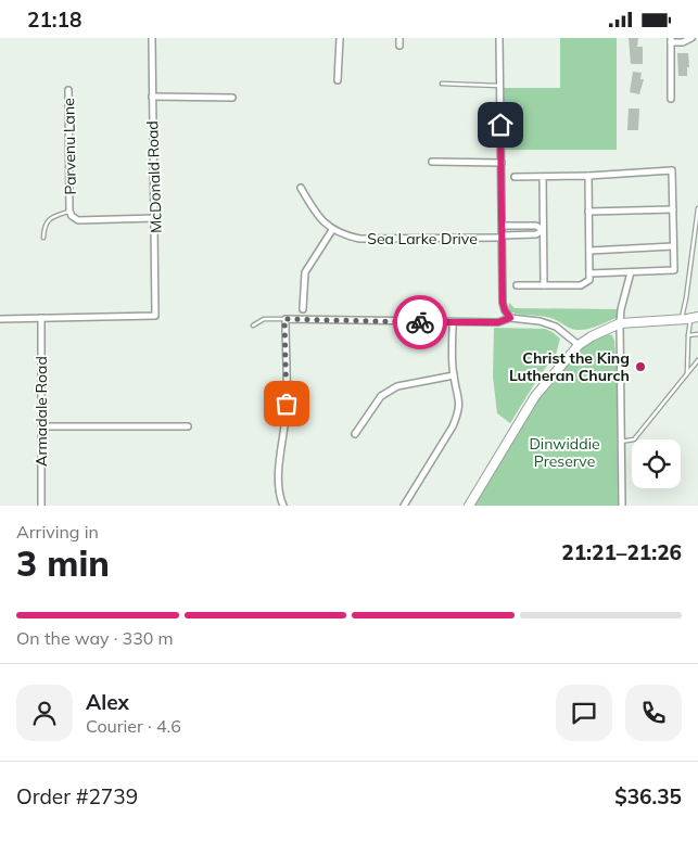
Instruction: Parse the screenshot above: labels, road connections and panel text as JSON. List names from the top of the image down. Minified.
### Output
{"streets":{"street":["Parvenu Lane","McDonald Road","Sea Larke Drive","Armadale Road"]},"crossings":[["Parvenu Lane","McDonald Road"],["McDonald Road","Armadale Road"]],"parks":["Dinwiddie Preserve"],"places":["Christ the King Lutheran Church"],"page":{"status":"21:18","heading":["3 min","Arriving in","21:21–21:26"],"panel":["Alex","Courier · 4.6","Order #2739","$36.35"],"bar":"On the way · 330 m"}}
